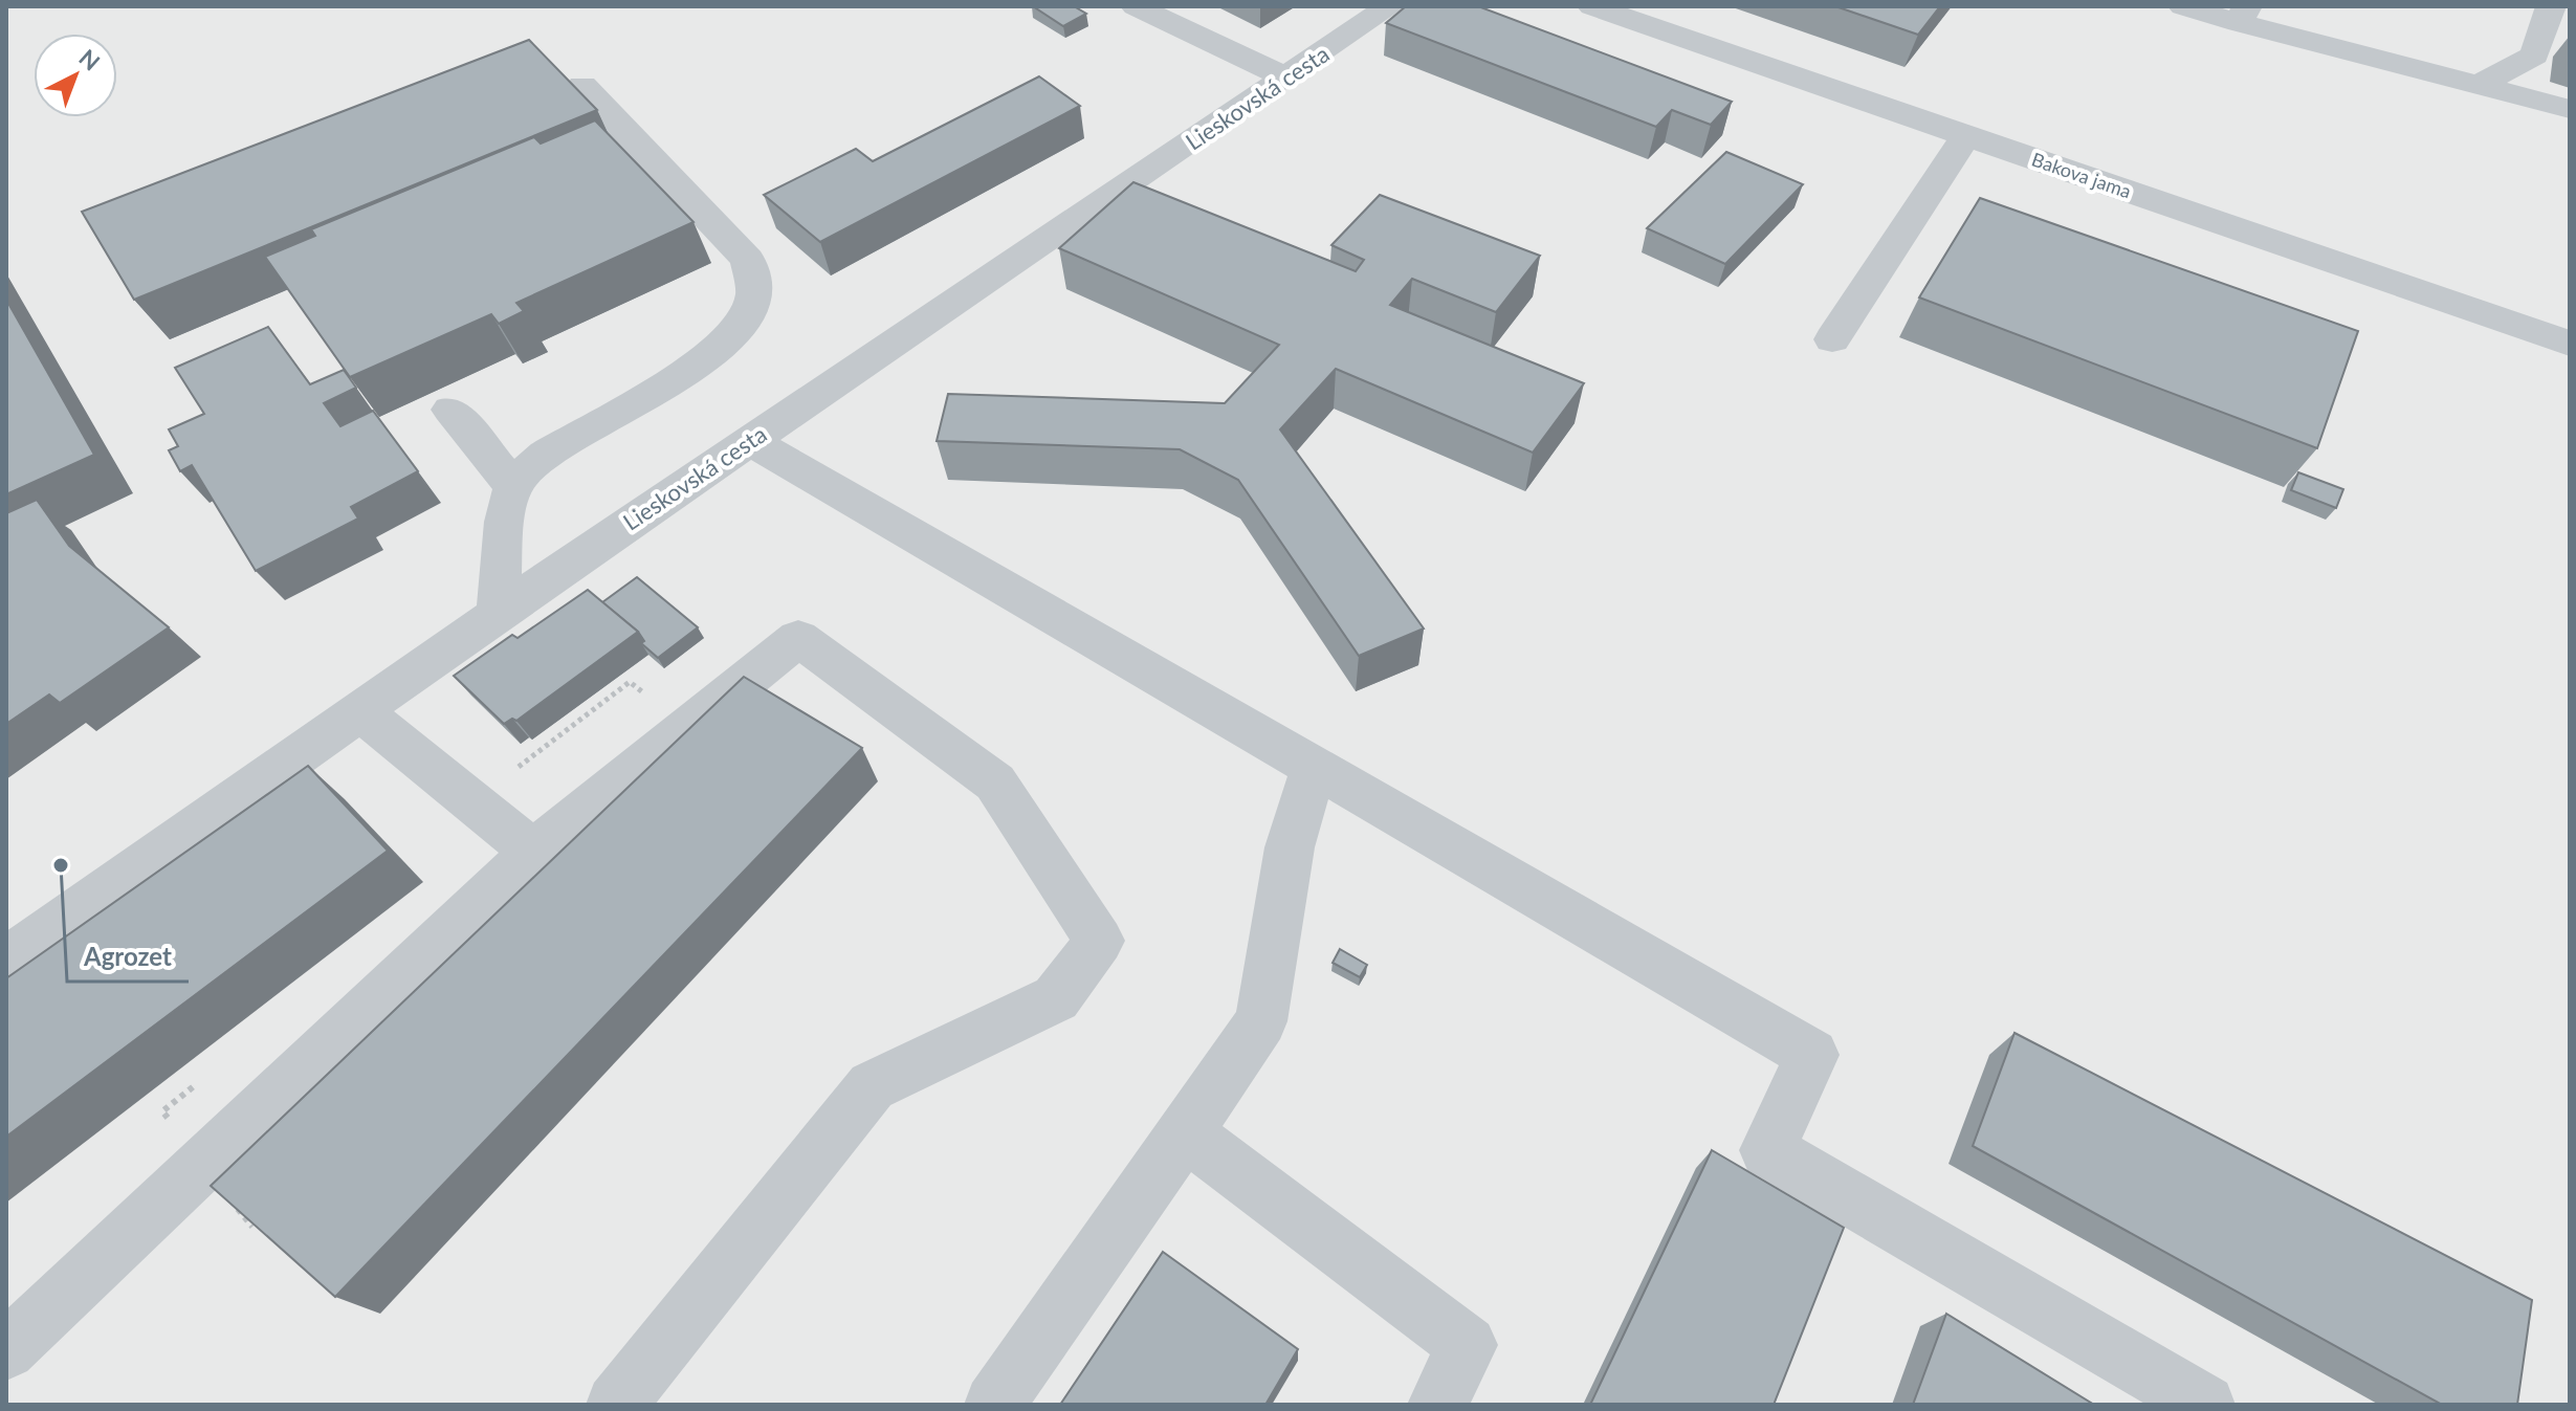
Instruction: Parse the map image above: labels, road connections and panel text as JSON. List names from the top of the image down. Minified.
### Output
{"streets":{"street":["Lieskovská cesta","Bakova jama"]},"places":["Agrozet"],"north":"top right"}
